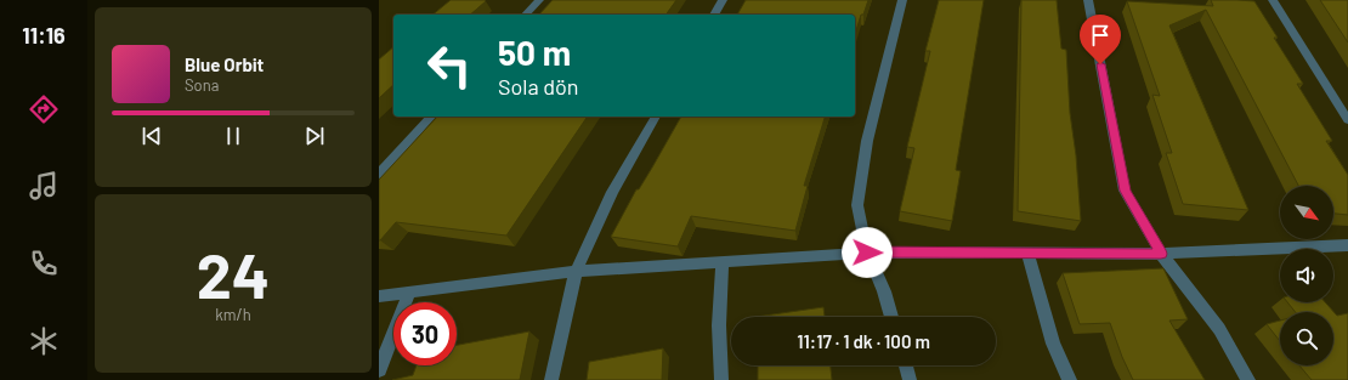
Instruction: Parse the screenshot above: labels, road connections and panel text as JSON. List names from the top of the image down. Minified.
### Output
{"north":"bottom right","page":{"tabs":"11:16","turn":["50 m","Sola dön"],"song":["Blue Orbit","Sona"],"tile":["24","km/h"],"limit":"30","trip":"11:17 · 1 dk · 100 m"}}
